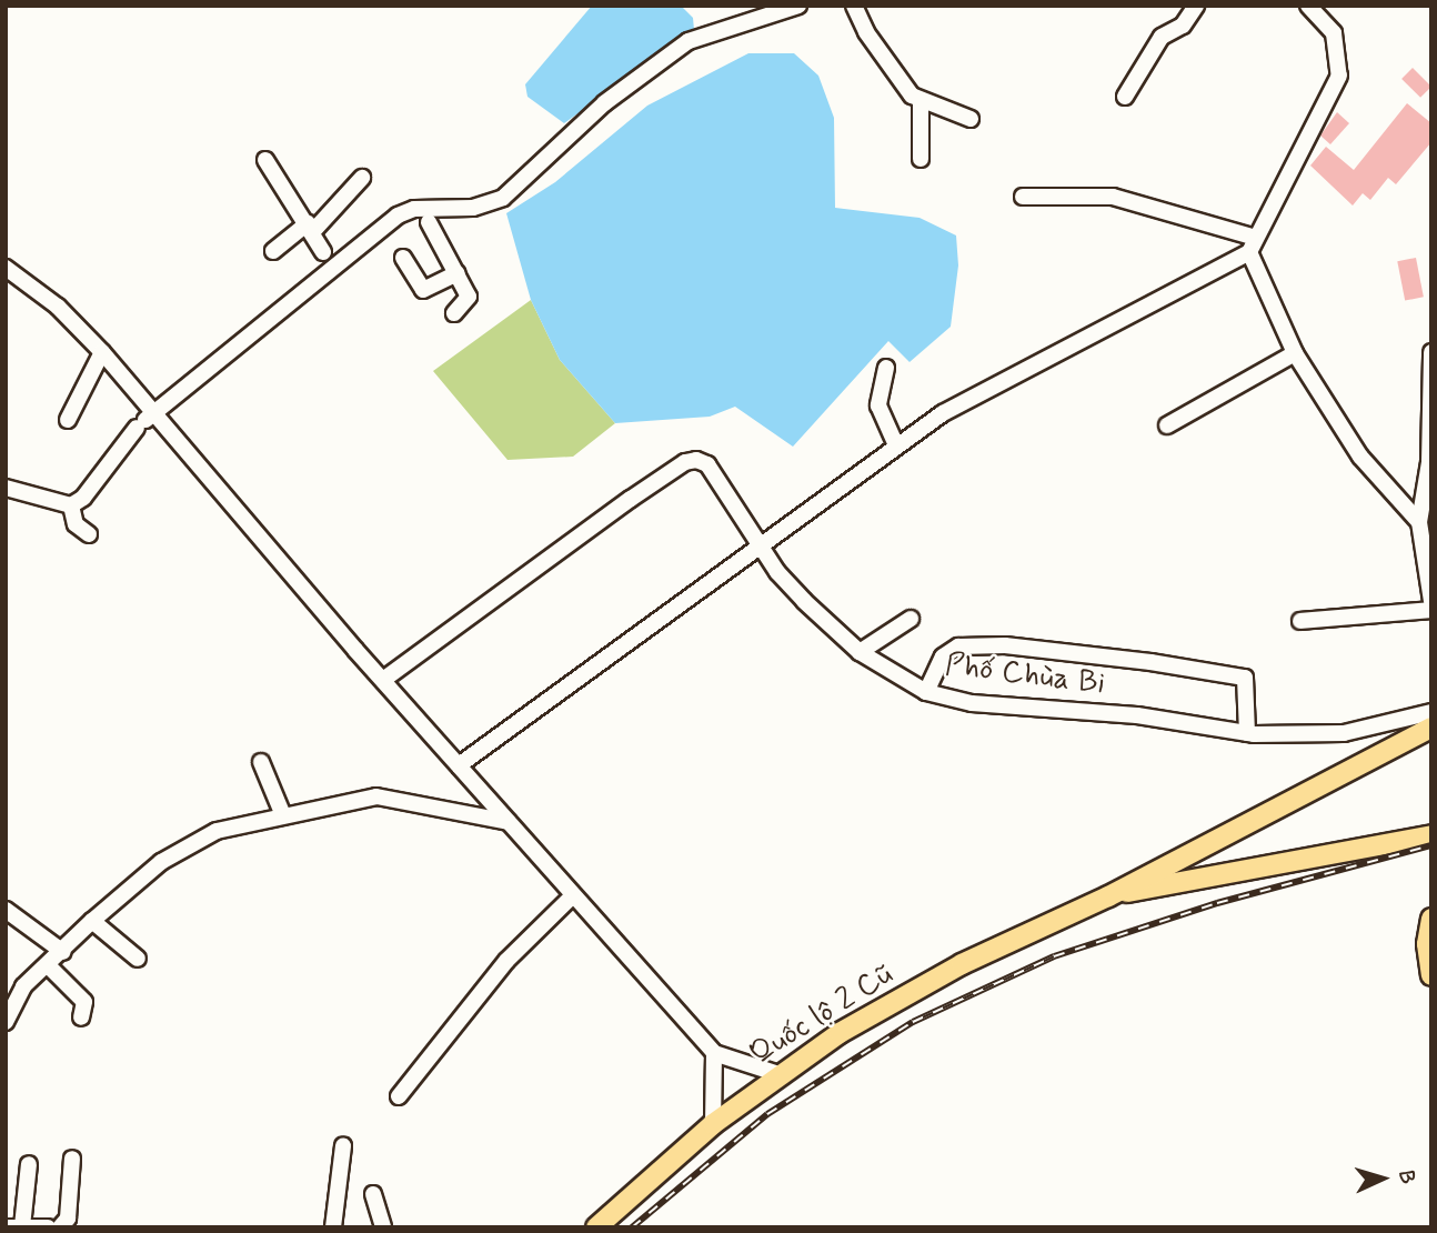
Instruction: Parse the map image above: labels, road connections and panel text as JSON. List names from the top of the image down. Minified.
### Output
{"streets":{"main road":["Quốc lộ 2 Cũ"],"street":["Phố Chùa Bi"]},"north":"right"}
